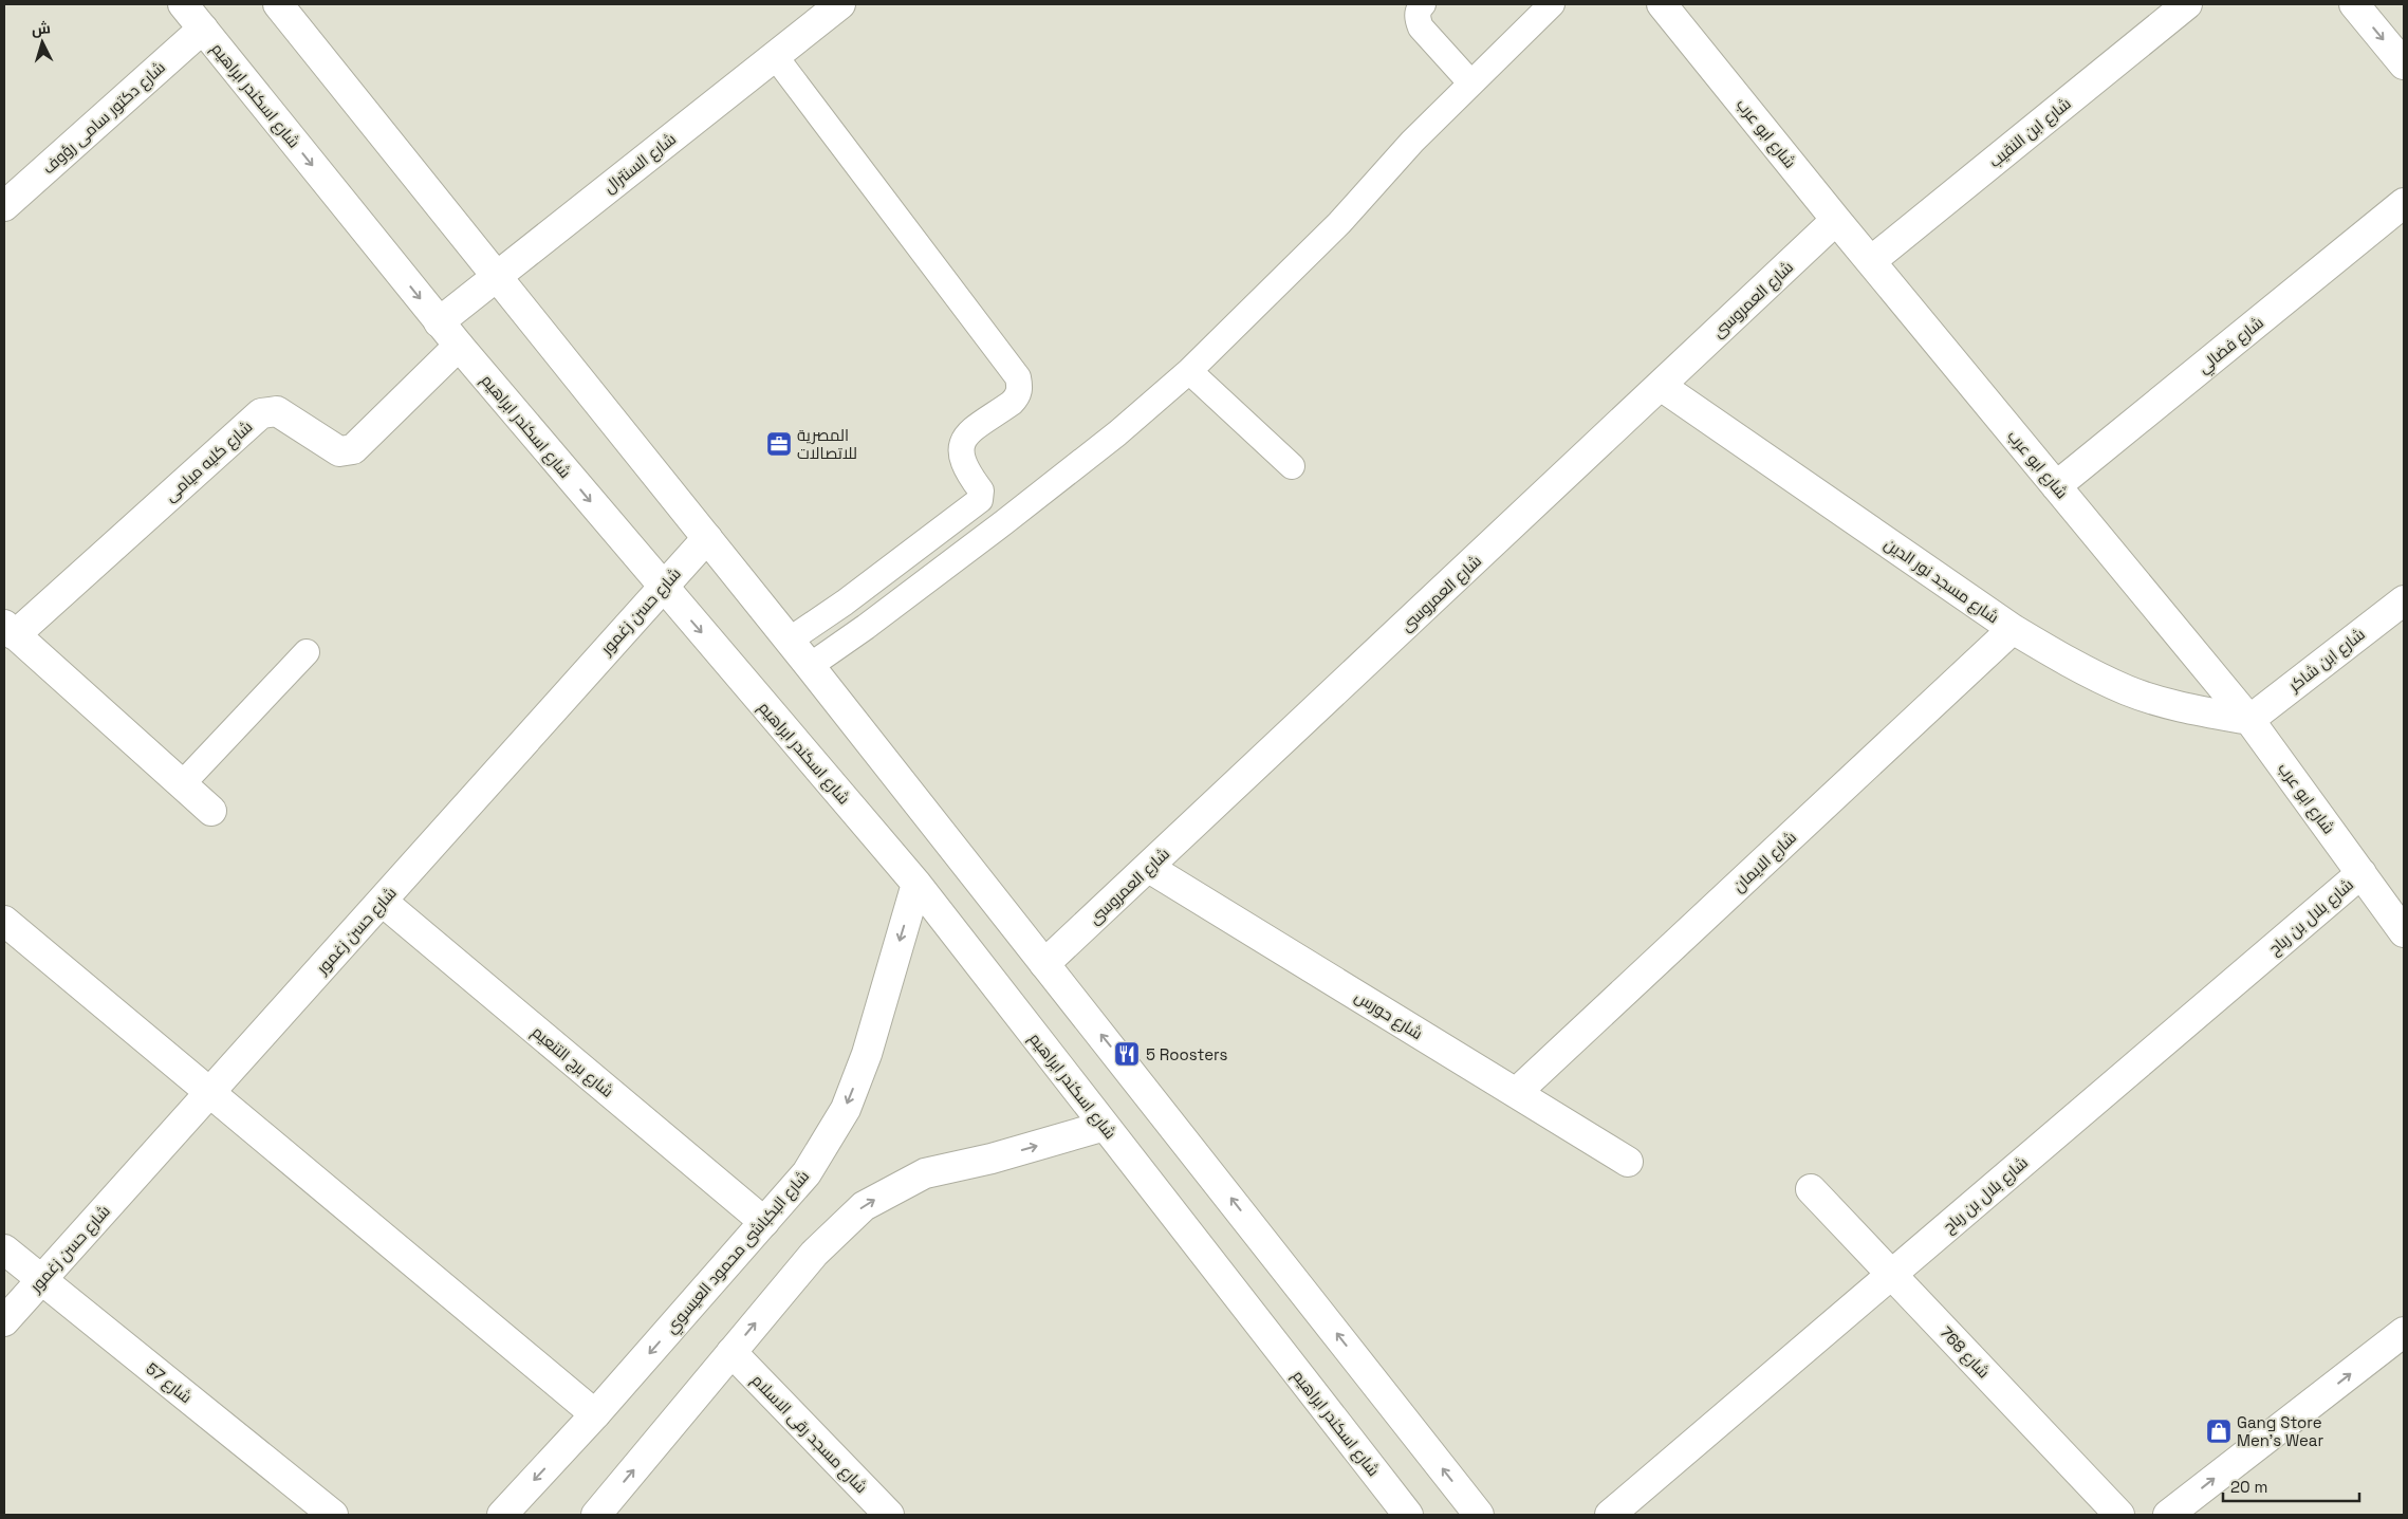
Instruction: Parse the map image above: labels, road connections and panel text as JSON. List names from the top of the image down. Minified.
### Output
{"streets":{"street":["شارع اسكندر ابراهيم","شارع دكتور سامى رؤوف","شارع ابن النقيب","شارع ابو عرب","شارع السنترال","شارع العمروسى","شارع فضالي","شارع كليه ميامى","شارع مسجد نور الدين","شارع حسن زغمور","شارع ابن شاكر","شارع الايمان","شارع بلال بن رباح","شارع حورس","شارع برج التنعيم","شارع البكباشى محمود العيسوي","شارع 768","شارع 57","شارع مسجد رقى الاسلام"]},"crossings":[["شارع اسكندر ابراهيم","شارع دكتور سامى رؤوف"],["شارع اسكندر ابراهيم","شارع السنترال"],["شارع اسكندر ابراهيم","شارع كليه ميامى"],["شارع اسكندر ابراهيم","شارع حسن زغمور"],["شارع اسكندر ابراهيم","شارع البكباشى محمود العيسوي"],["شارع ابن النقيب","شارع ابو عرب"],["شارع ابو عرب","شارع العمروسى"],["شارع ابو عرب","شارع فضالي"],["شارع ابو عرب","شارع مسجد نور الدين"],["شارع ابو عرب","شارع ابن شاكر"],["شارع ابو عرب","شارع بلال بن رباح"],["شارع العمروسى","شارع مسجد نور الدين"],["شارع العمروسى","شارع حورس"],["شارع مسجد نور الدين","شارع ابن شاكر"],["شارع مسجد نور الدين","شارع الايمان"],["شارع حسن زغمور","شارع برج التنعيم"],["شارع حسن زغمور","شارع 57"],["شارع الايمان","شارع حورس"],["شارع بلال بن رباح","شارع 768"],["شارع برج التنعيم","شارع البكباشى محمود العيسوي"]],"one_way":["شارع البكباشى محمود العيسوي"],"places":{"office":["المصرية للاتصالات"],"restaurant":["5 Roosters"],"shop":["Gang Store Men's Wear"]},"scale_bar":"20 m","north":"top"}
